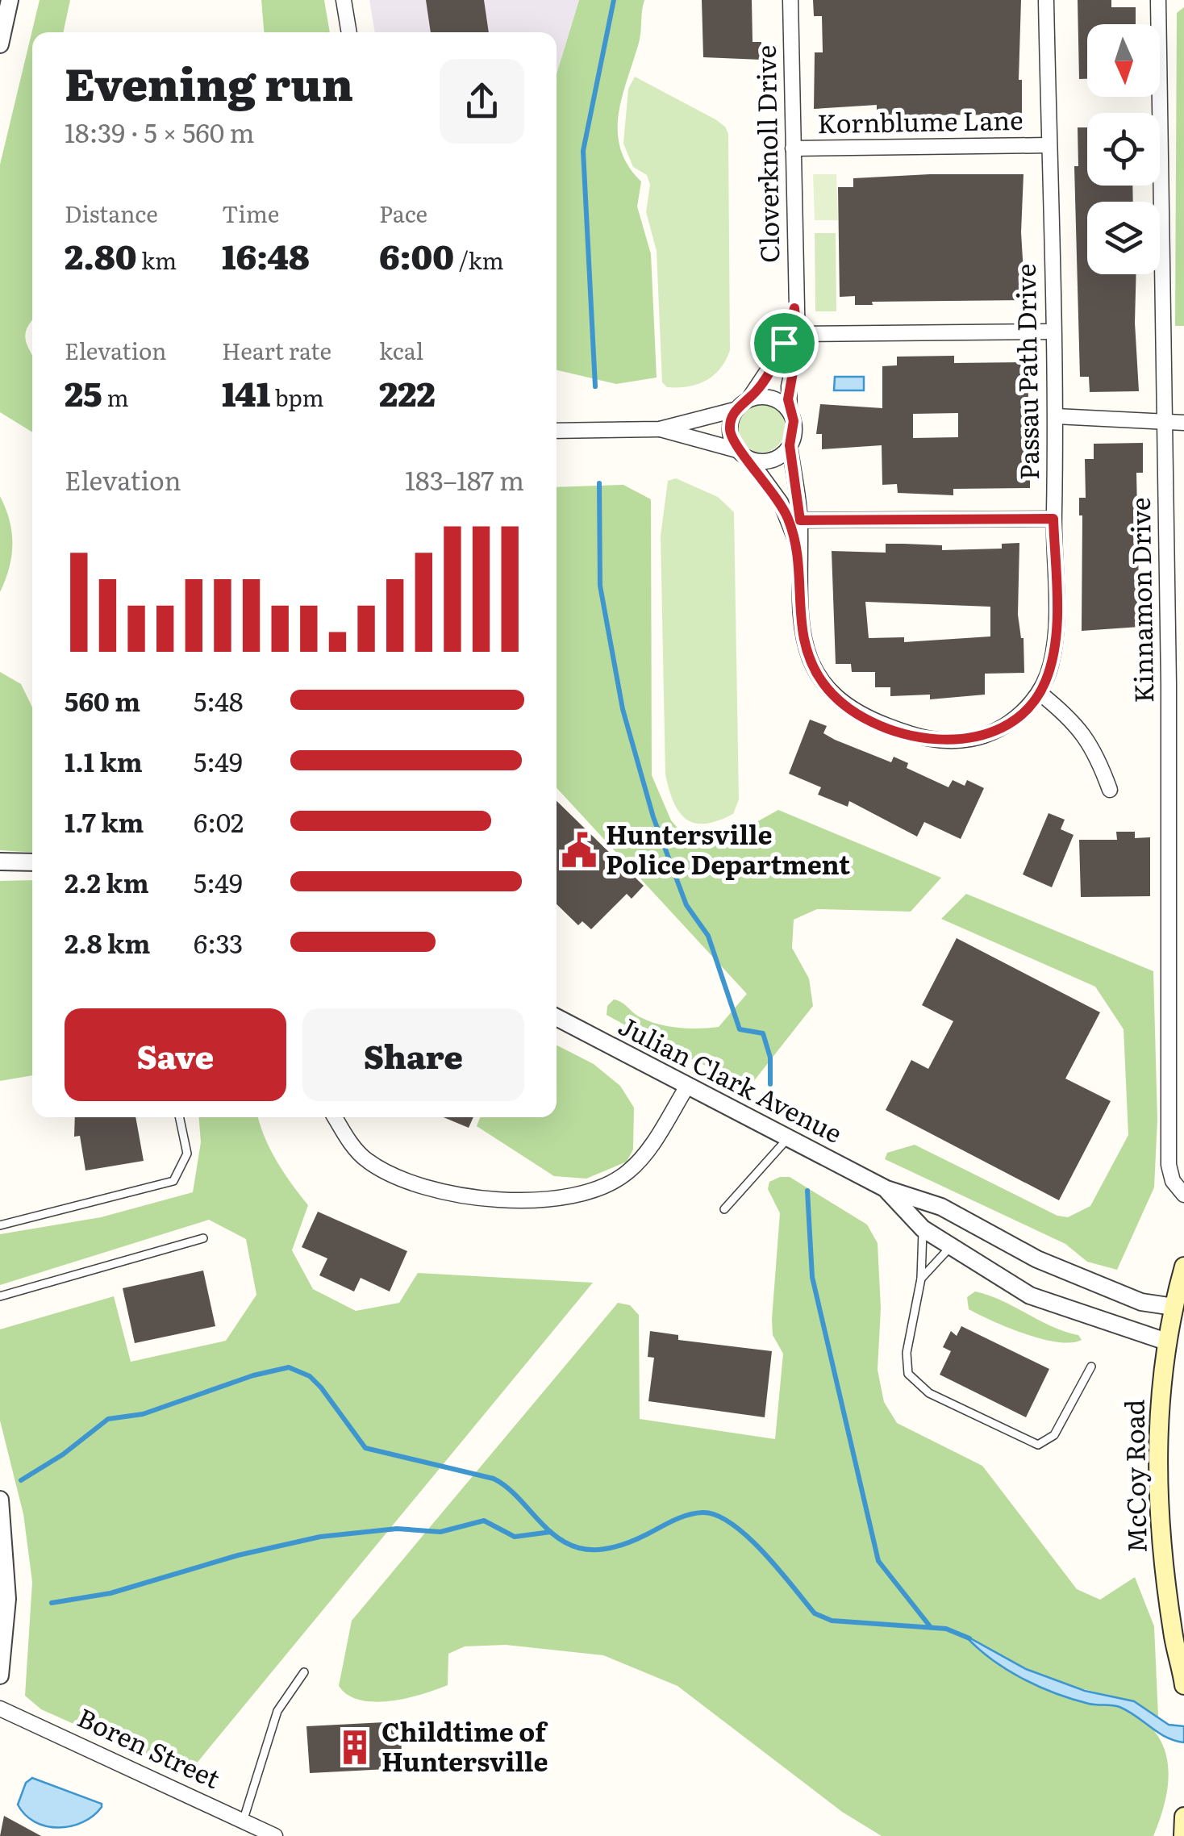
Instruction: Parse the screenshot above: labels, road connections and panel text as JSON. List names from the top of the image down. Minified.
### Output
{"streets":{"main road":["McCoy Road"],"street":["Kornblume Lane","Cloverknoll Drive","Passau Path Drive","Kinnamon Drive","Julian Clark Avenue","Boren Street"]},"crossings":[["Kornblume Lane","Cloverknoll Drive"],["Kornblume Lane","Passau Path Drive"],["Julian Clark Avenue","McCoy Road"]],"places":{"public building":["Huntersville Police Department"],"building":["Childtime of Huntersville"]},"north":"bottom","page":{"heading":["Evening run","18:39 · 5 × 560 m"],"stats":[["Distance","2.80 km"],["Time","16:48"],["Pace","6:00 /km"],["Elevation","25 m"],["Heart rate","141 bpm"],["kcal","222"]],"chart":["Elevation","183–187 m"],"list":[{"name":"560 m","note":"5:48"},{"name":"1.1 km","note":"5:49"},{"name":"1.7 km","note":"6:02"},{"name":"2.2 km","note":"5:49"},{"name":"2.8 km","note":"6:33"}],"buttons":["Save","Share"]}}
